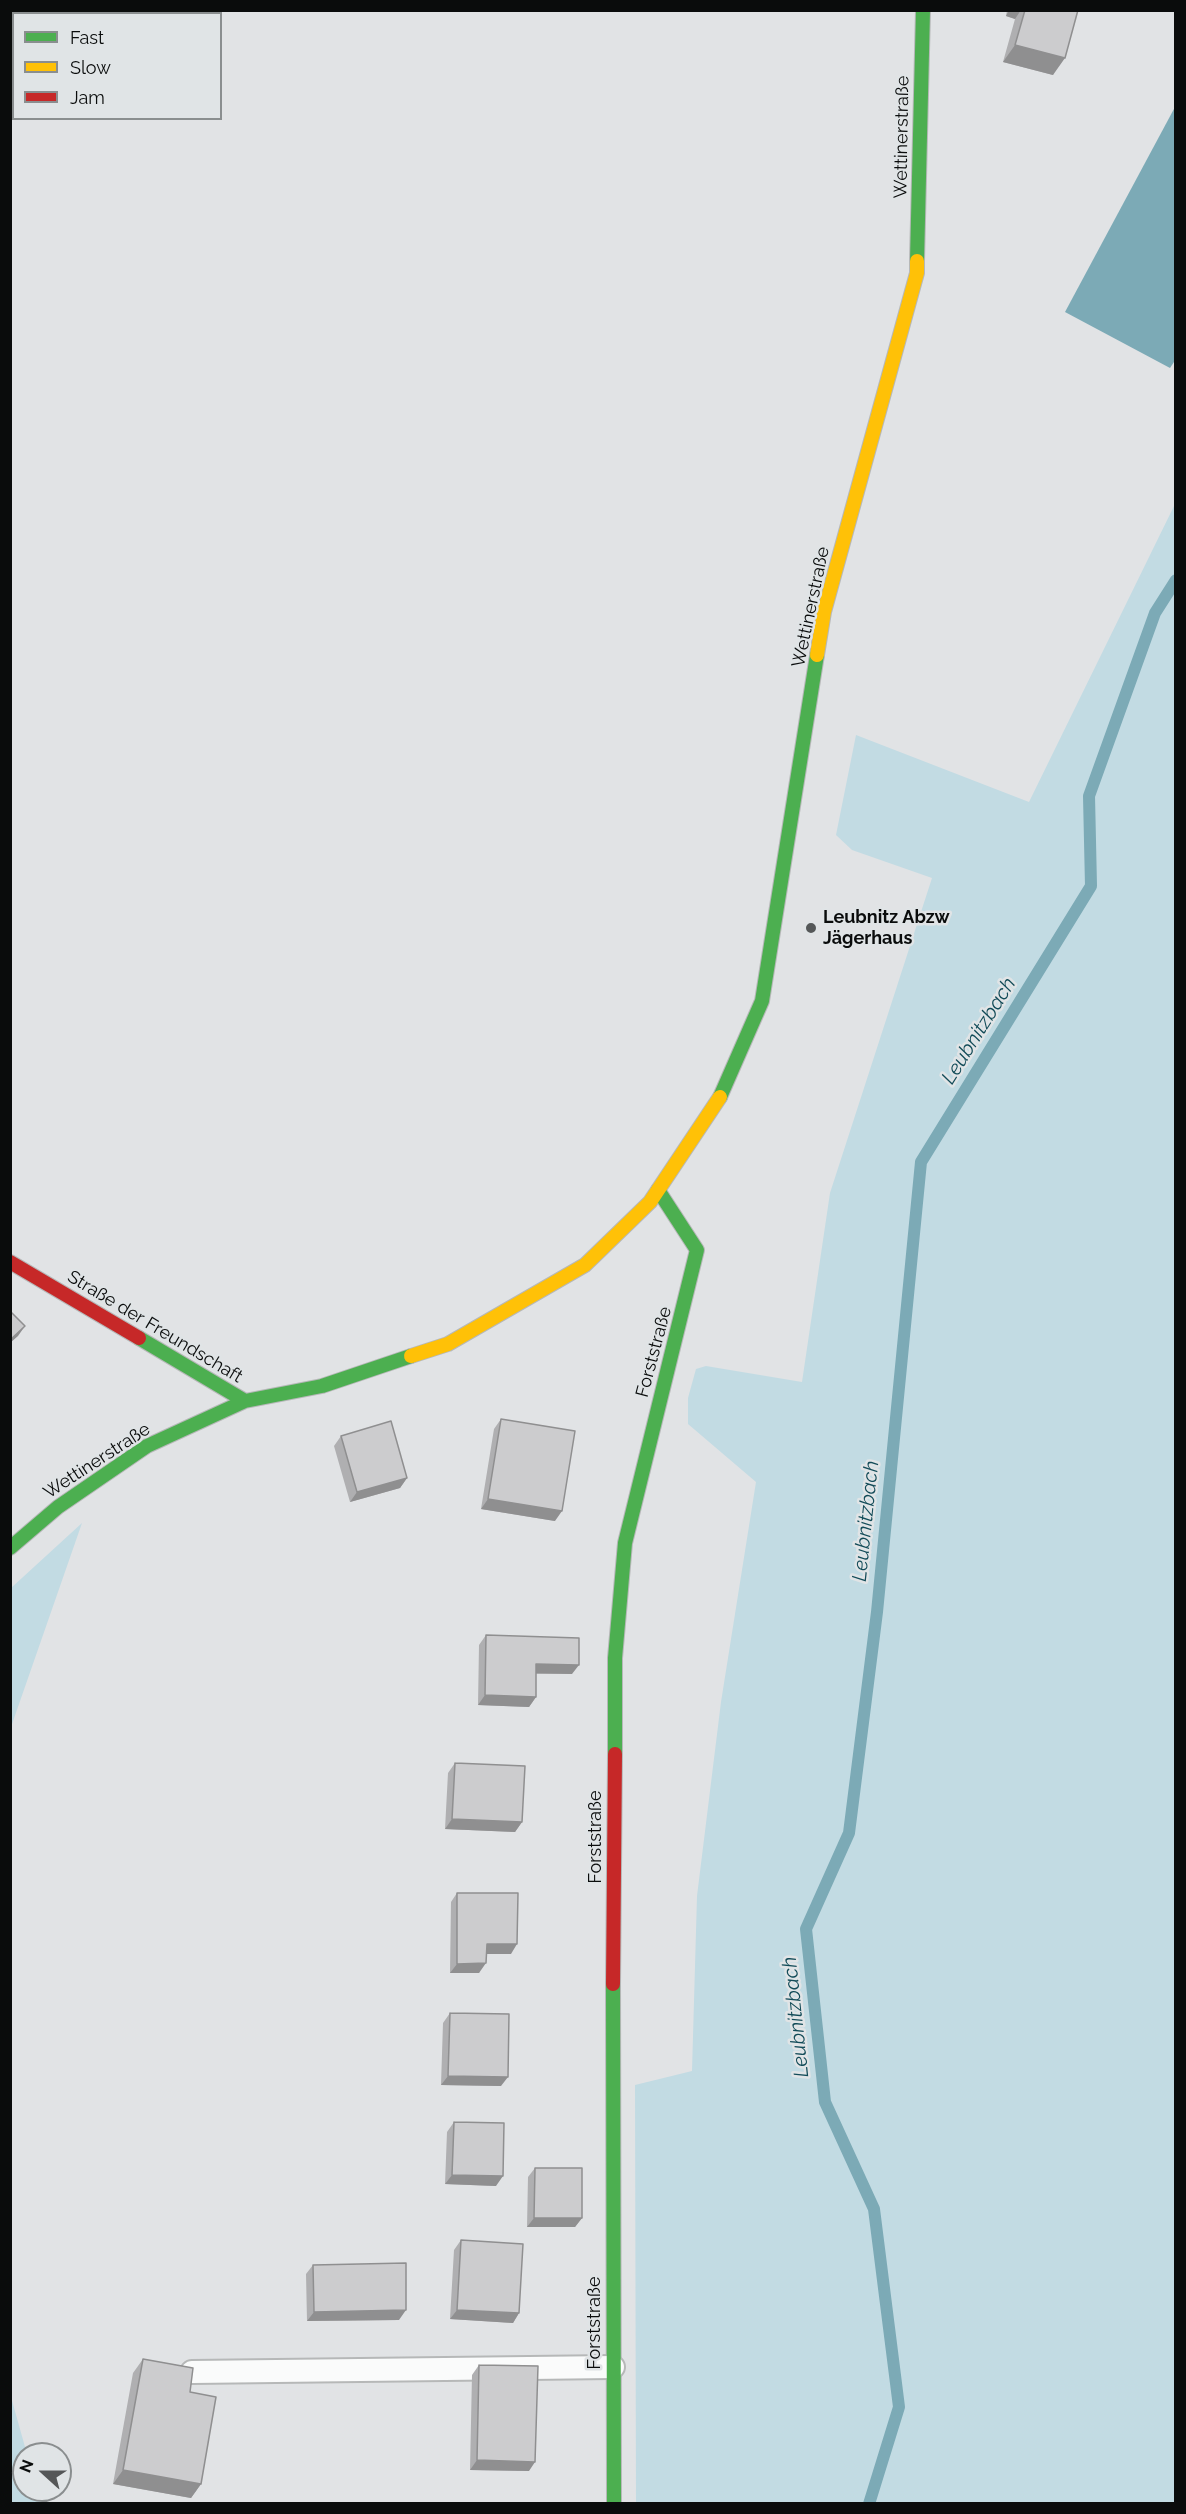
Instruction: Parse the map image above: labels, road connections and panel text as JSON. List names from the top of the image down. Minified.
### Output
{"streets":{"street":["Wettinerstraße","Straße der Freundschaft","Forststraße"]},"crossings":[["Wettinerstraße","Straße der Freundschaft"],["Wettinerstraße","Forststraße"],["Straße der Freundschaft","Forststraße"]],"water":["Leubnitzbach"],"places":["Leubnitz Abzw Jägerhaus"],"legend":["Fast","Slow","Jam"],"north":"left"}
